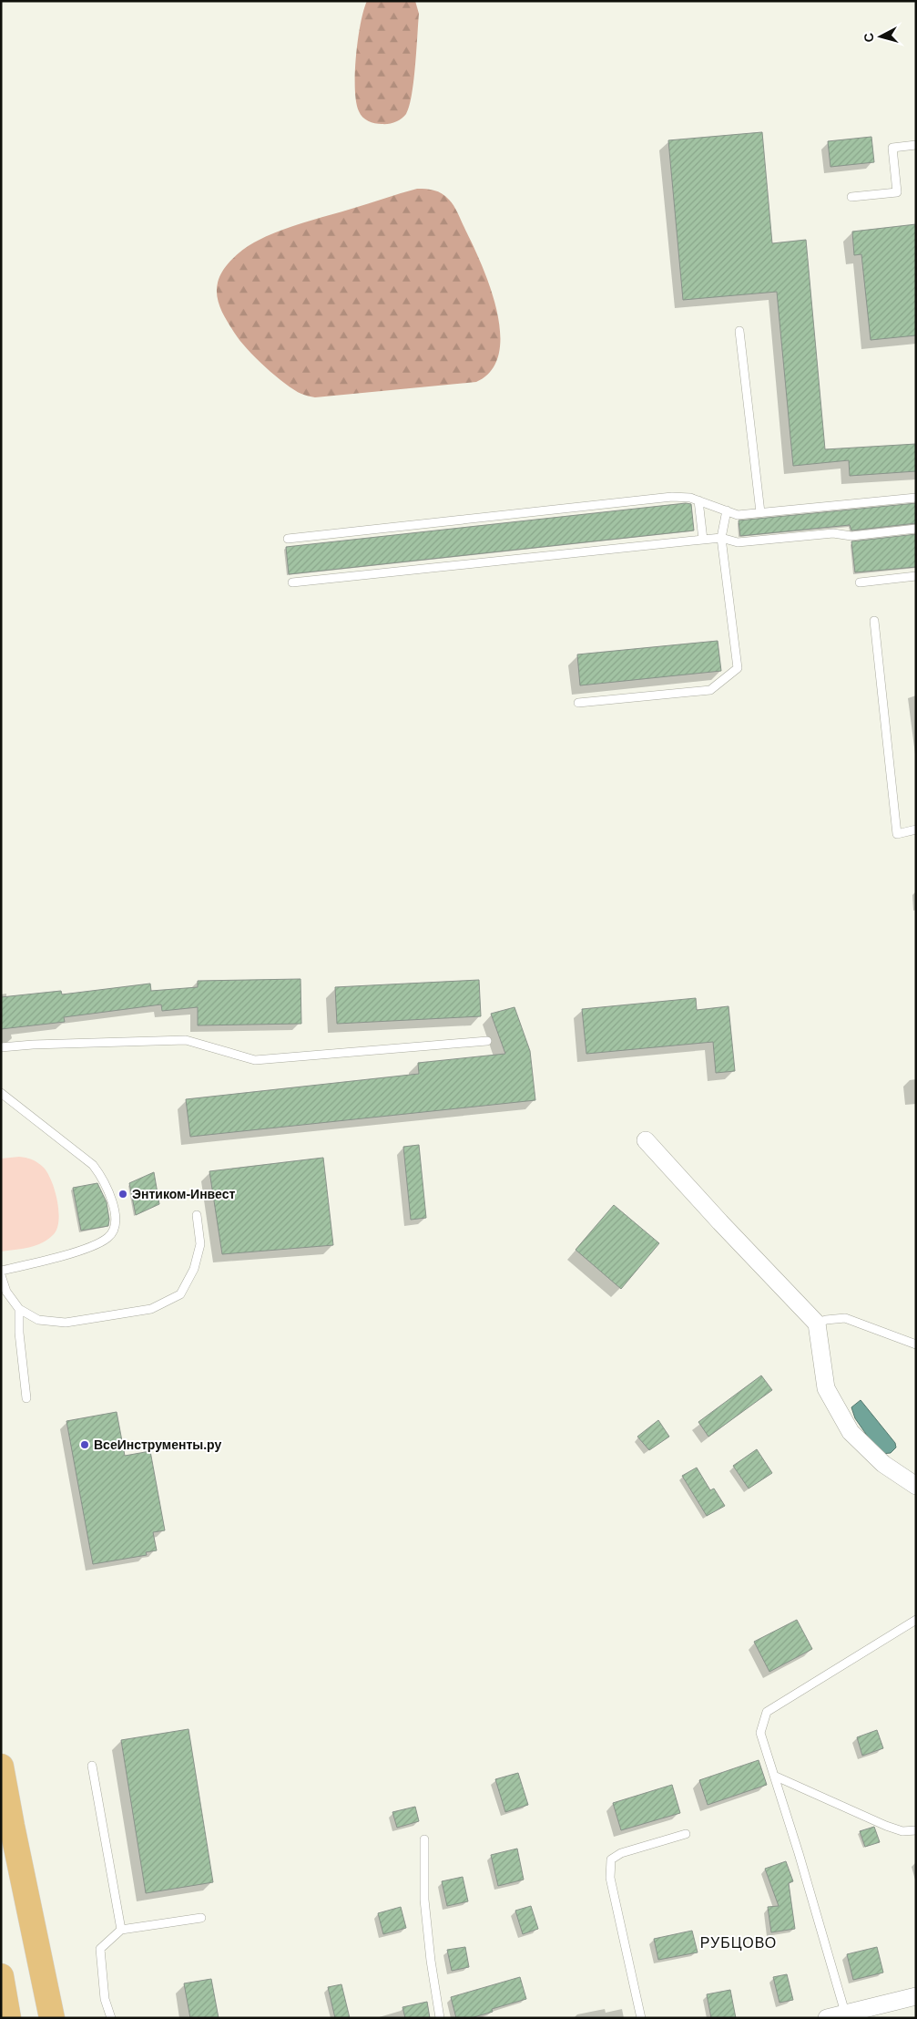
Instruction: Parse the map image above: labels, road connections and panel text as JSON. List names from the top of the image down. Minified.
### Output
{"districts":["РУБЦОВО"],"places":["Энтиком-Инвест","ВсеИнструменты.ру"],"north":"left"}
